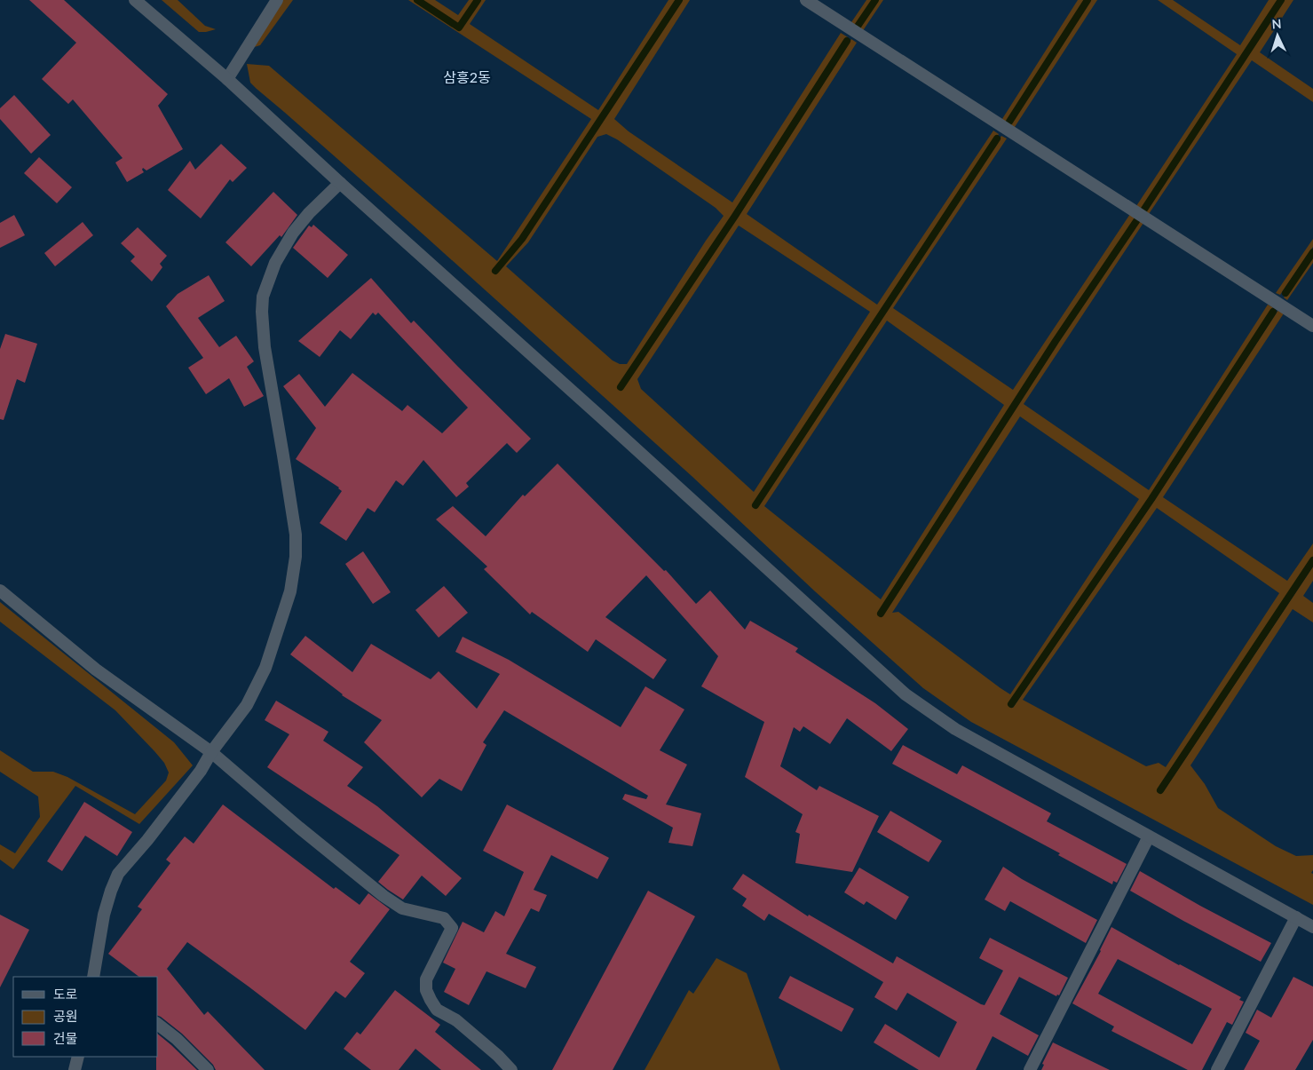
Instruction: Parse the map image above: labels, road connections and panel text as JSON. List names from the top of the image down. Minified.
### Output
{"districts":["삼흥2동"],"legend":["도로","공원","건물"],"north":"top"}
